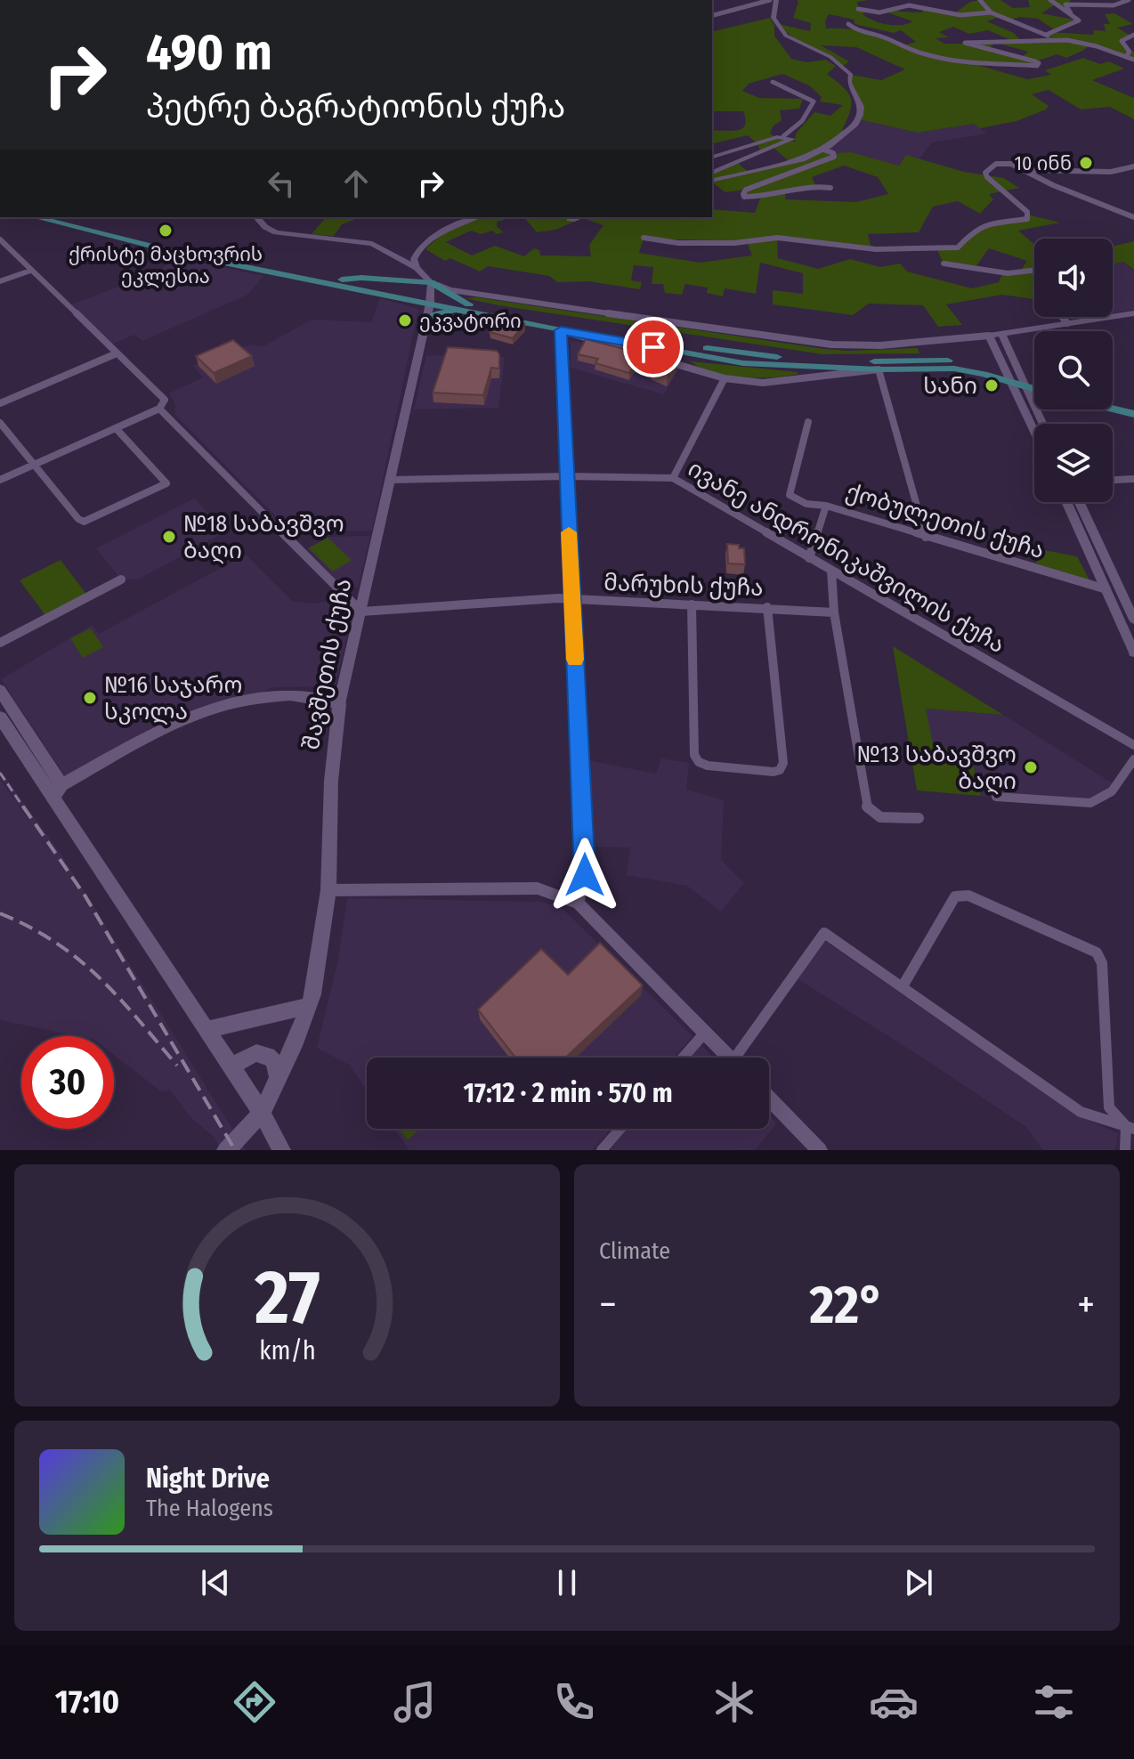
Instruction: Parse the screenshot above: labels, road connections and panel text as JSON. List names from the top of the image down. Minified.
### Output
{"streets":{"main road":["შავშეთის ქუჩა"],"street":["ქობულეთის ქუჩა","ივანე ანდრონიკაშვილის ქუჩა","მარუხის ქუჩა"]},"crossings":[["ქობულეთის ქუჩა","ივანე ანდრონიკაშვილის ქუჩა"],["ივანე ანდრონიკაშვილის ქუჩა","შავშეთის ქუჩა"],["მარუხის ქუჩა","შავშეთის ქუჩა"]],"places":["10 ინნ","ქრისტე მაცხოვრის ეკლესია","ეკვატორი","სანი","№18 საბავშვო ბაღი","№16 საჯარო სკოლა","№13 საბავშვო ბაღი"],"page":{"turn":["490 m","პეტრე ბაგრატიონის ქუჩა"],"limit":"30","trip":"17:12 · 2 min · 570 m","tile":"Climate","heat":["−","22°","+"],"song":["Night Drive","The Halogens"],"tabs":"17:10","gauge":["27","km/h"]}}
